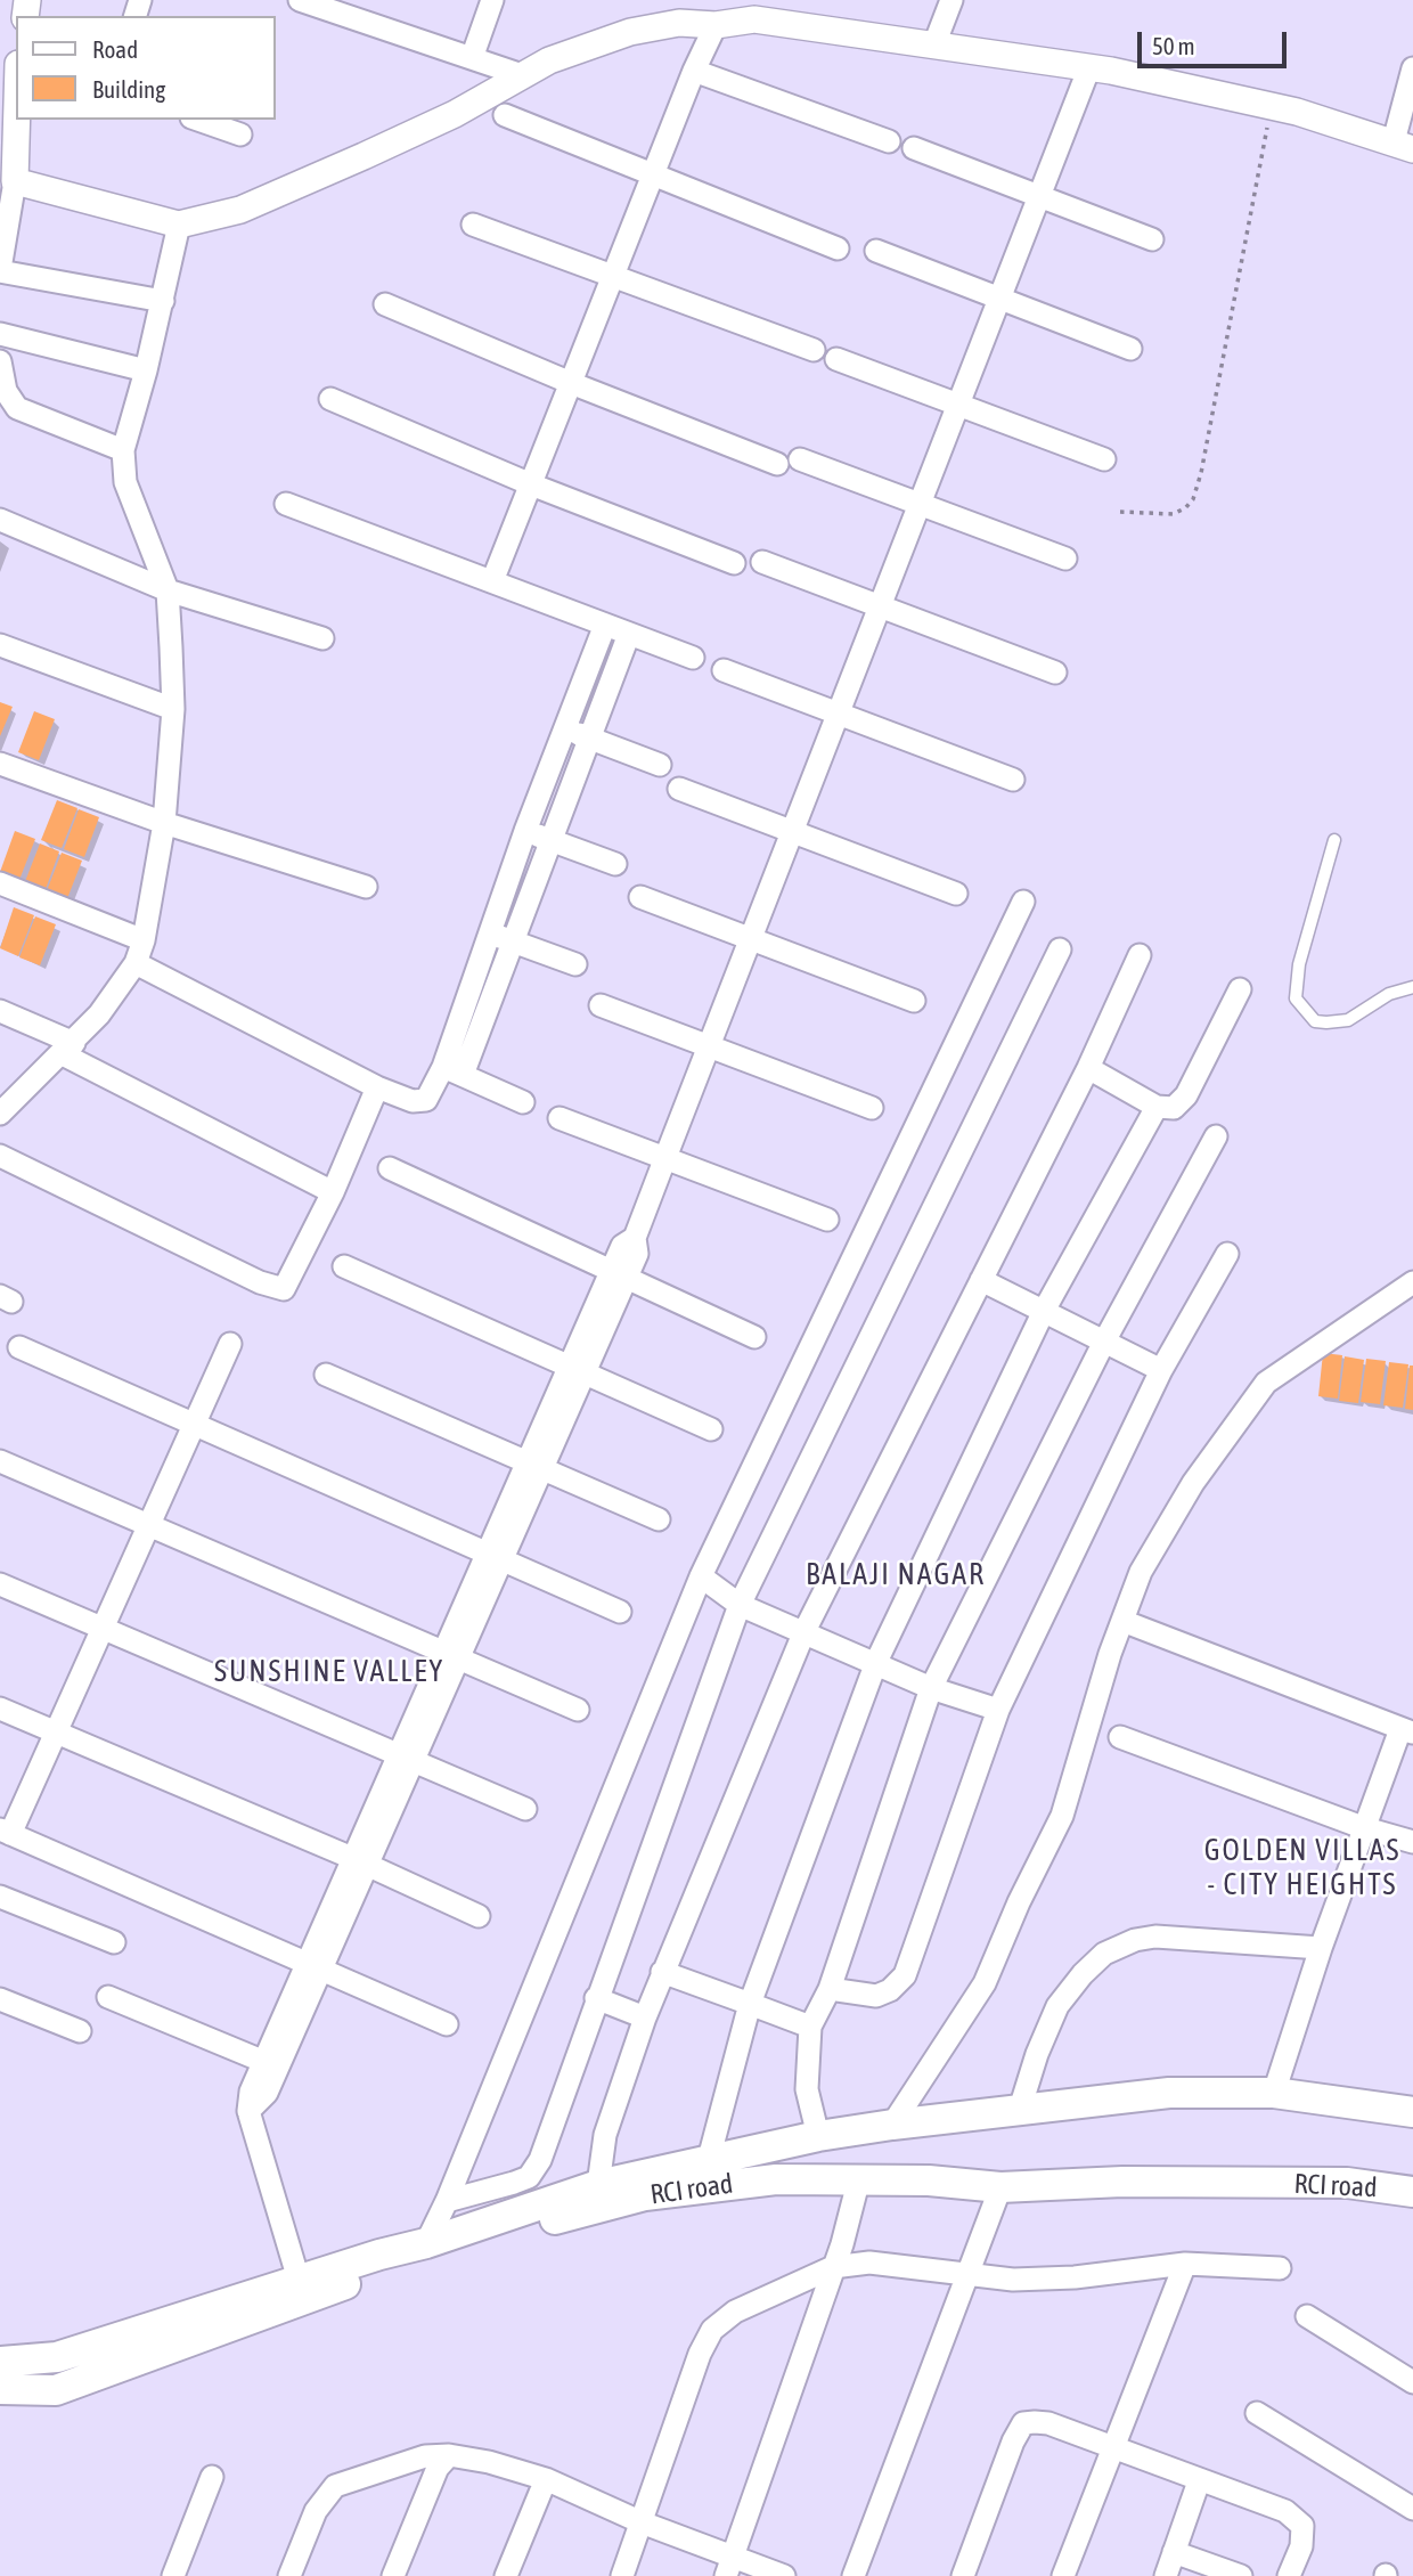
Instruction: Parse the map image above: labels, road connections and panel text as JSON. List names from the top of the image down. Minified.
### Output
{"streets":{"main road":["RCI road"]},"districts":["BALAJI NAGAR","SUNSHINE VALLEY","GOLDEN VILLAS - CITY HEIGHTS"],"legend":["Road","Building"],"scale_bar":"50 m"}
